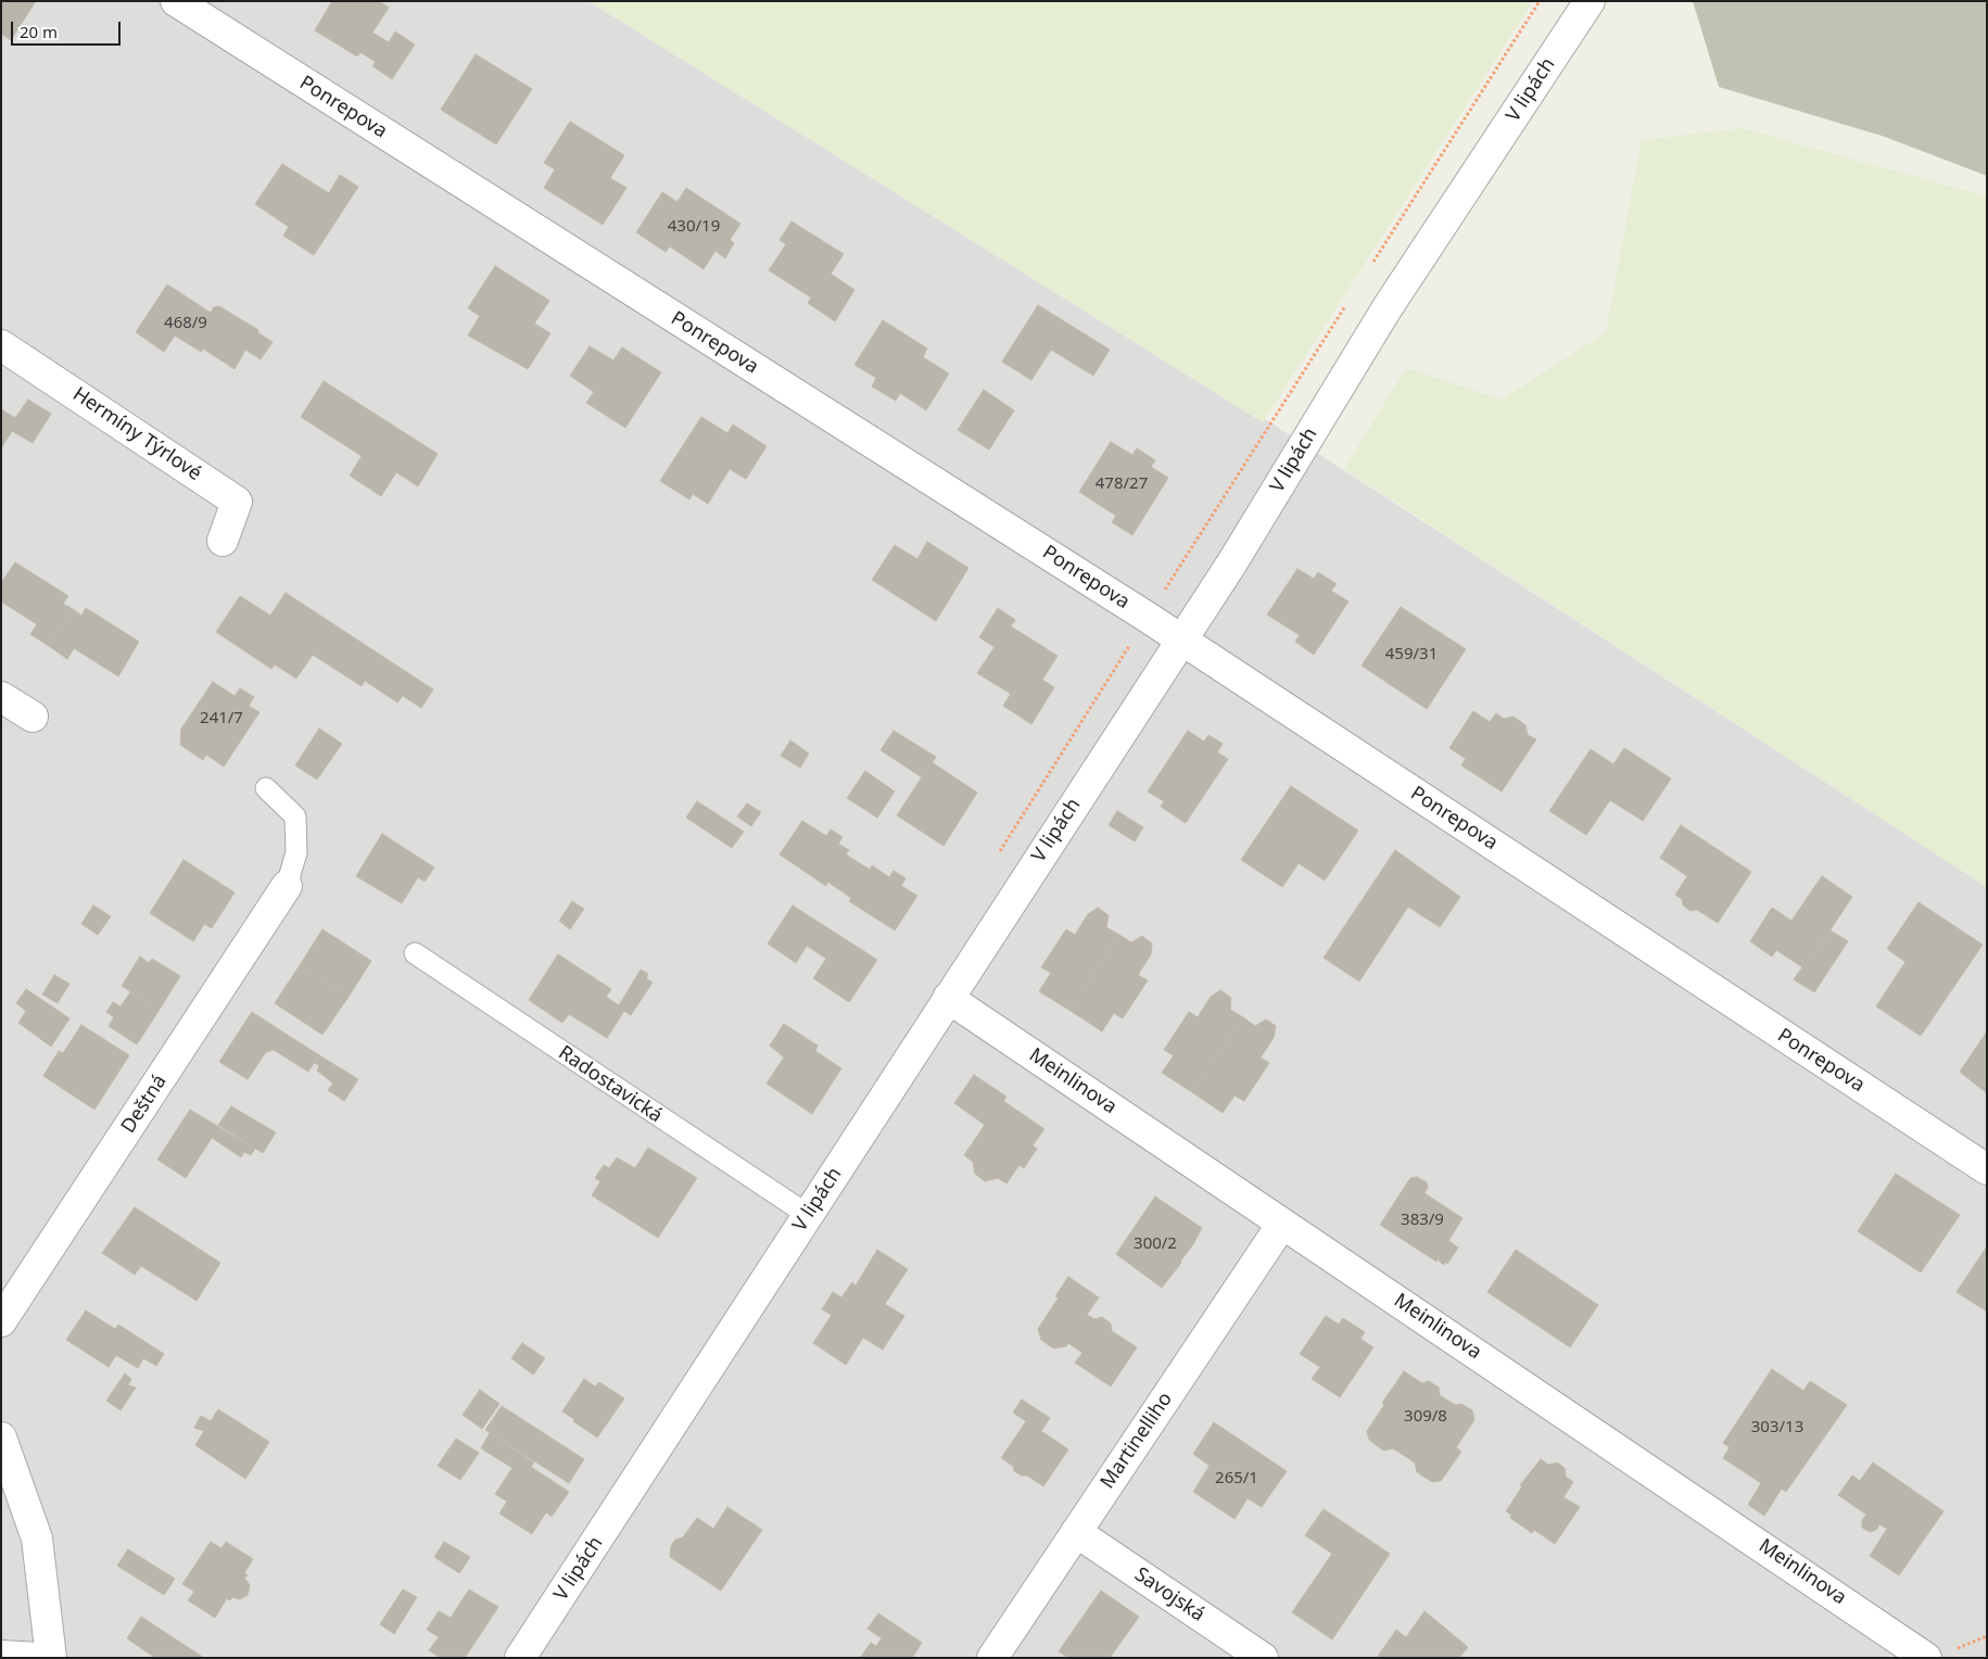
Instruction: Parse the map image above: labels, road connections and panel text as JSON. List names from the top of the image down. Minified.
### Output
{"streets":{"street":["V lipách","Ponrepova","Hermíny Týrlové","Meinlinova","Deštná","Martinelliho","Savojská"],"lane":["Radostavická"]},"crossings":[["V lipách","Ponrepova"],["V lipách","Meinlinova"],["V lipách","Radostavická"],["Meinlinova","Martinelliho"],["Martinelliho","Savojská"]],"house_numbers":["430/19","468/9","478/27","459/31","241/7","383/9","300/2","309/8","303/13","265/1"],"scale_bar":"20 m"}
